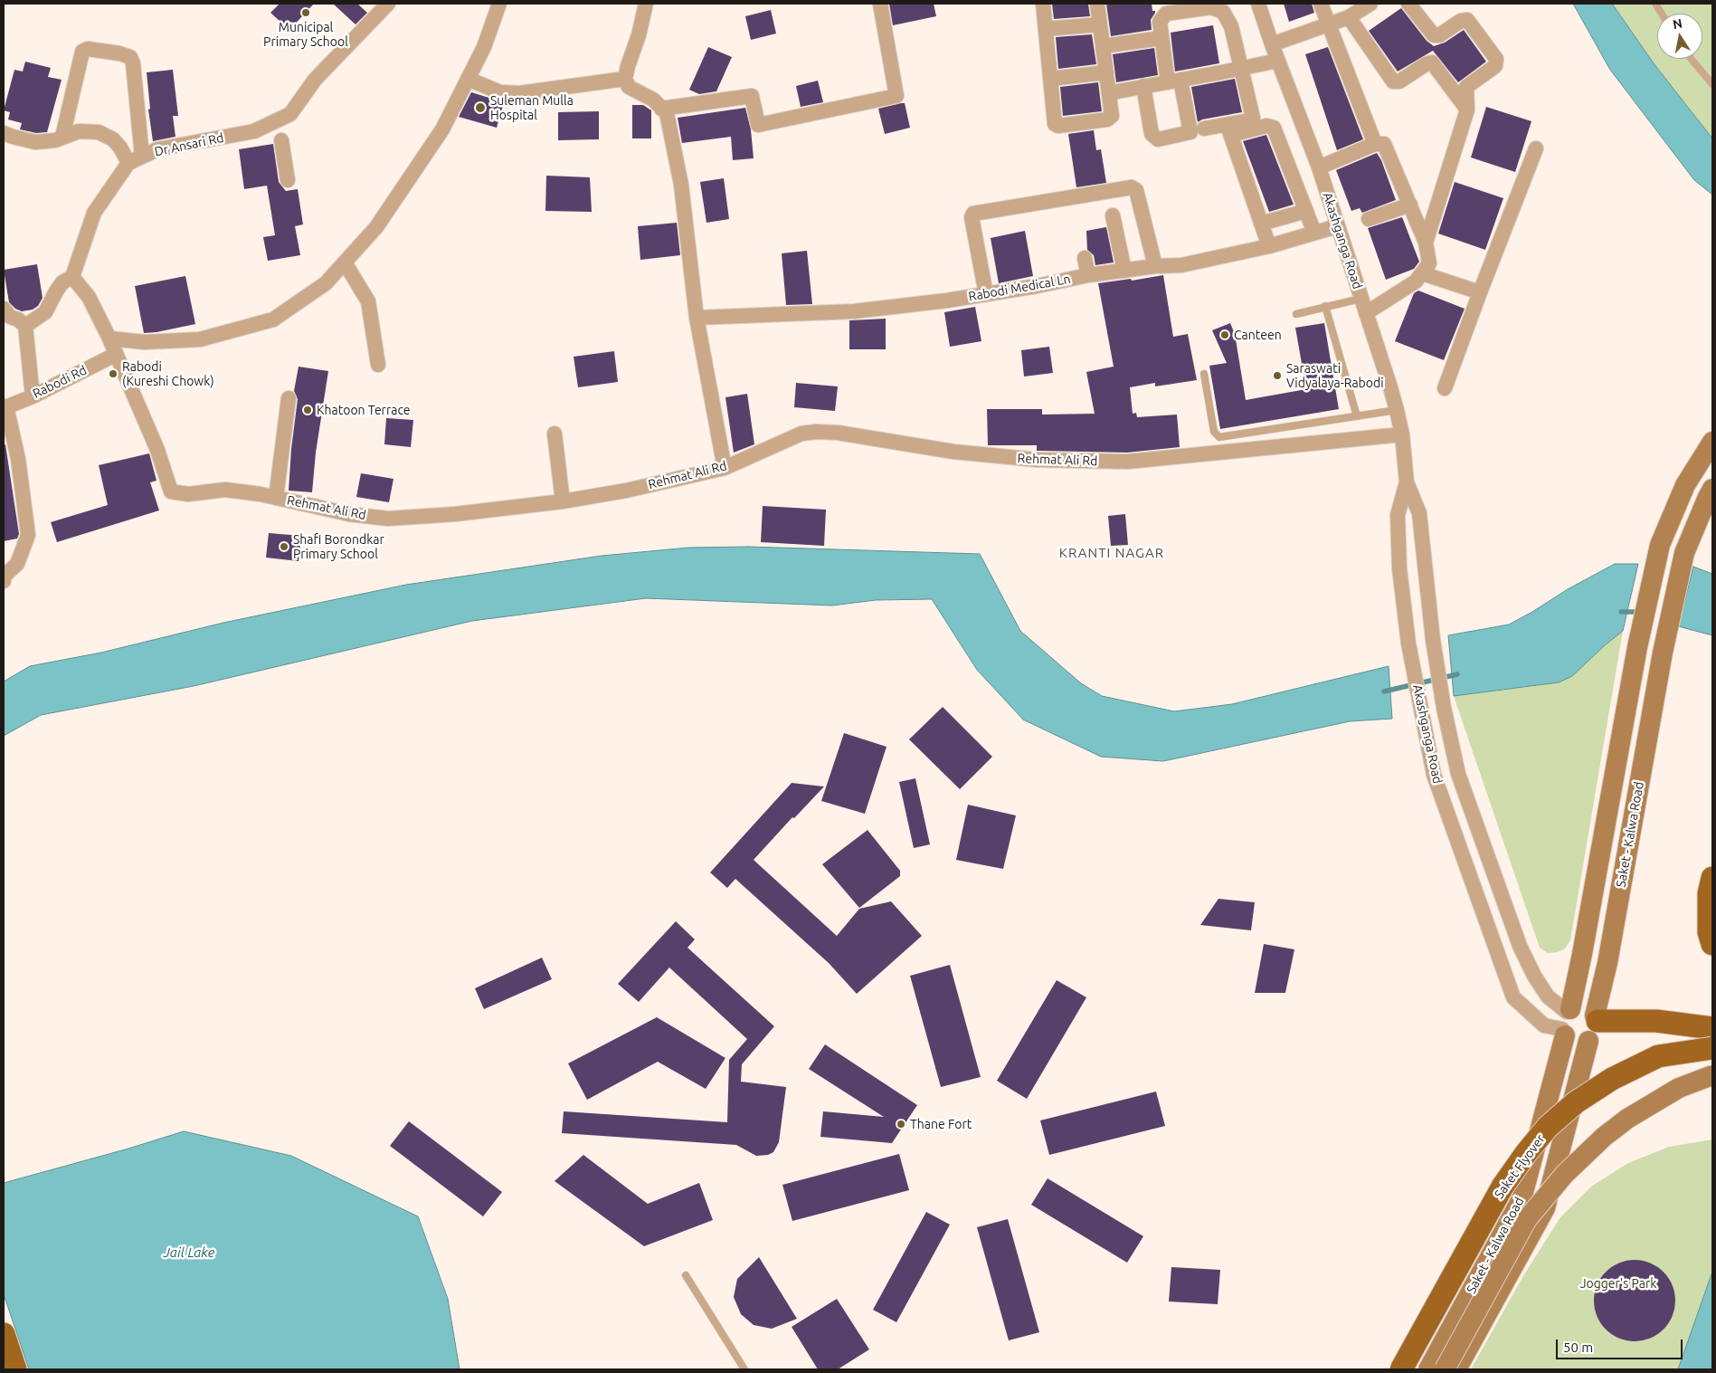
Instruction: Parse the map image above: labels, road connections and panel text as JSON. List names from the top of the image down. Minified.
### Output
{"streets":{"main road":["Saket - Kalwa Road","Saket Flyover"],"street":["Dr Ansari Rd","Akashganga Road","Rabodi Medical Ln","Rabodi Rd","Rehmat Ali Rd"]},"crossings":[["Akashganga Road","Rabodi Medical Ln"],["Akashganga Road","Rehmat Ali Rd"],["Akashganga Road","Saket - Kalwa Road"],["Rabodi Rd","Rehmat Ali Rd"]],"districts":["KRANTI NAGAR"],"water":["Jail Lake"],"parks":["Jogger's Park"],"places":["Municipal Primary School","Suleman Mulla Hospital","Canteen","Rabodi (Kureshi Chowk)","Saraswati Vidyalaya-Rabodi","Khatoon Terrace","Shafi Borondkar Primary School","Thane Fort"],"scale_bar":"50 m","north":"top"}
